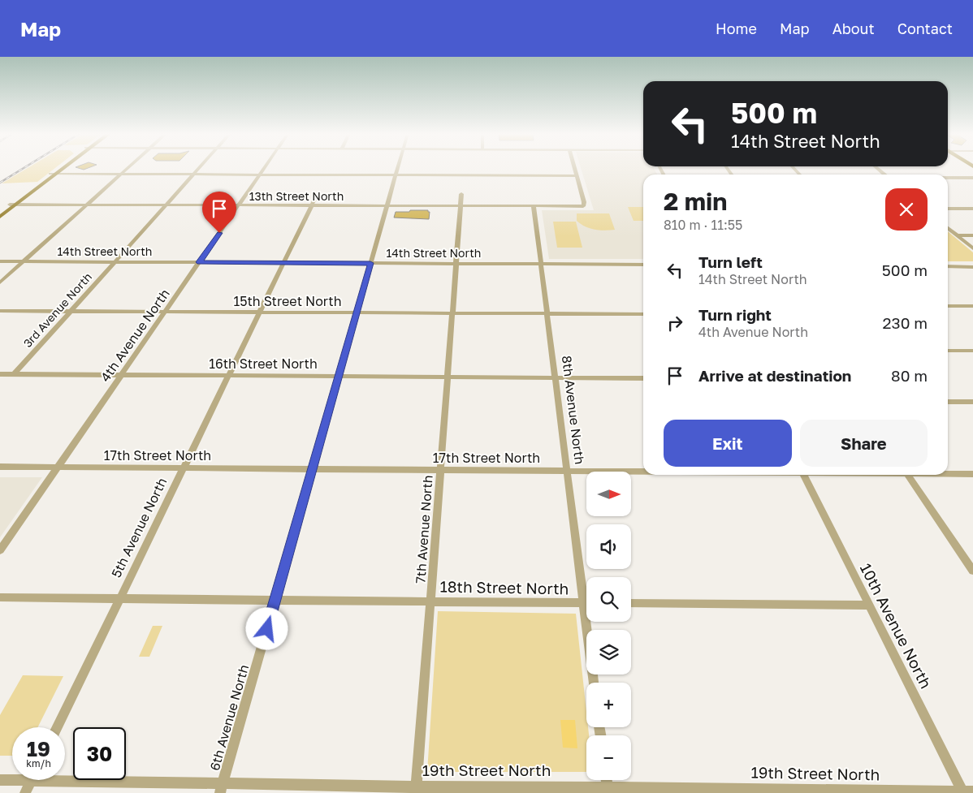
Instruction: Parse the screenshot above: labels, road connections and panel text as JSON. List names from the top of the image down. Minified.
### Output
{"streets":{"street":["13th Street North","14th Street North","15th Street North","3rd Avenue North","4th Avenue North","16th Street North","8th Avenue North","17th Street North","5th Avenue North","7th Avenue North","18th Street North","10th Avenue North","6th Avenue North","19th Street North"]},"crossings":[["13th Street North","3rd Avenue North"],["13th Street North","4th Avenue North"],["13th Street North","8th Avenue North"],["13th Street North","5th Avenue North"],["13th Street North","7th Avenue North"],["13th Street North","6th Avenue North"],["14th Street North","3rd Avenue North"],["14th Street North","4th Avenue North"],["14th Street North","8th Avenue North"],["14th Street North","5th Avenue North"],["14th Street North","7th Avenue North"],["14th Street North","6th Avenue North"],["15th Street North","3rd Avenue North"],["15th Street North","4th Avenue North"],["15th Street North","8th Avenue North"],["15th Street North","5th Avenue North"],["15th Street North","7th Avenue North"],["15th Street North","6th Avenue North"],["3rd Avenue North","16th Street North"],["4th Avenue North","16th Street North"],["4th Avenue North","17th Street North"],["16th Street North","8th Avenue North"],["16th Street North","5th Avenue North"],["16th Street North","7th Avenue North"],["16th Street North","6th Avenue North"],["8th Avenue North","17th Street North"],["8th Avenue North","18th Street North"],["17th Street North","5th Avenue North"],["17th Street North","7th Avenue North"],["17th Street North","6th Avenue North"],["5th Avenue North","18th Street North"],["7th Avenue North","18th Street North"],["7th Avenue North","19th Street North"],["18th Street North","6th Avenue North"],["10th Avenue North","19th Street North"],["6th Avenue North","19th Street North"]],"north":"right","page":{"header":"Map","nav":["Home","Map","About","Contact"],"turn":["500 m","14th Street North"],"heading":["2 min","810 m · 11:55"],"list":[{"name":"Turn left","note":"14th Street North","value":"500 m"},{"name":"Turn right","note":"4th Avenue North","value":"230 m"},{"name":"Arrive at destination","value":"80 m"}],"buttons":["Exit","Share"],"map_buttons":["+","−"],"speed":"19 km/h","limit":"30"}}
